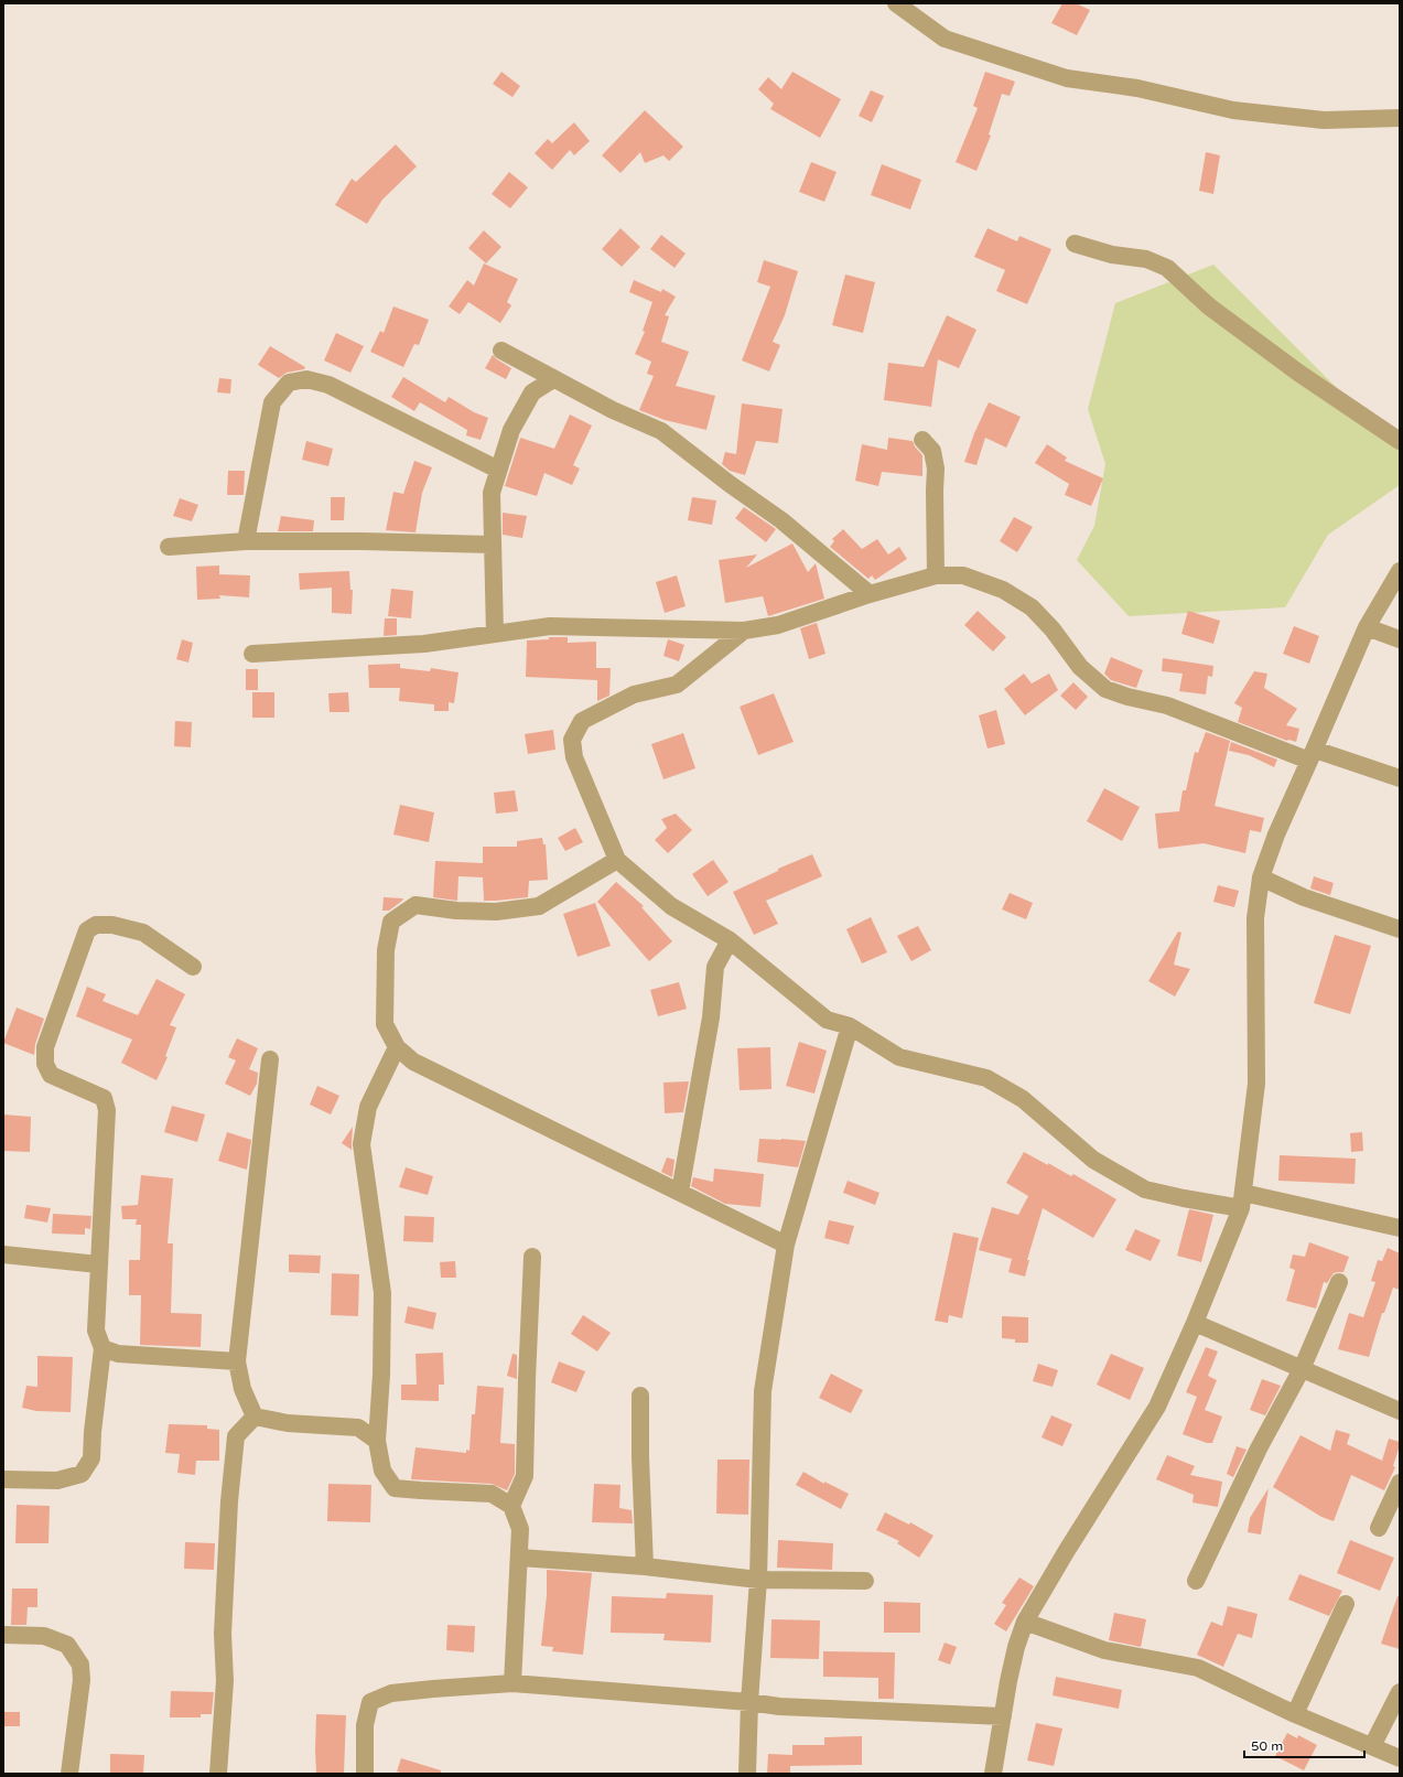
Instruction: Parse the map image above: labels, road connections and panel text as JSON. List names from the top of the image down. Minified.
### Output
{"scale_bar":"50 m"}
